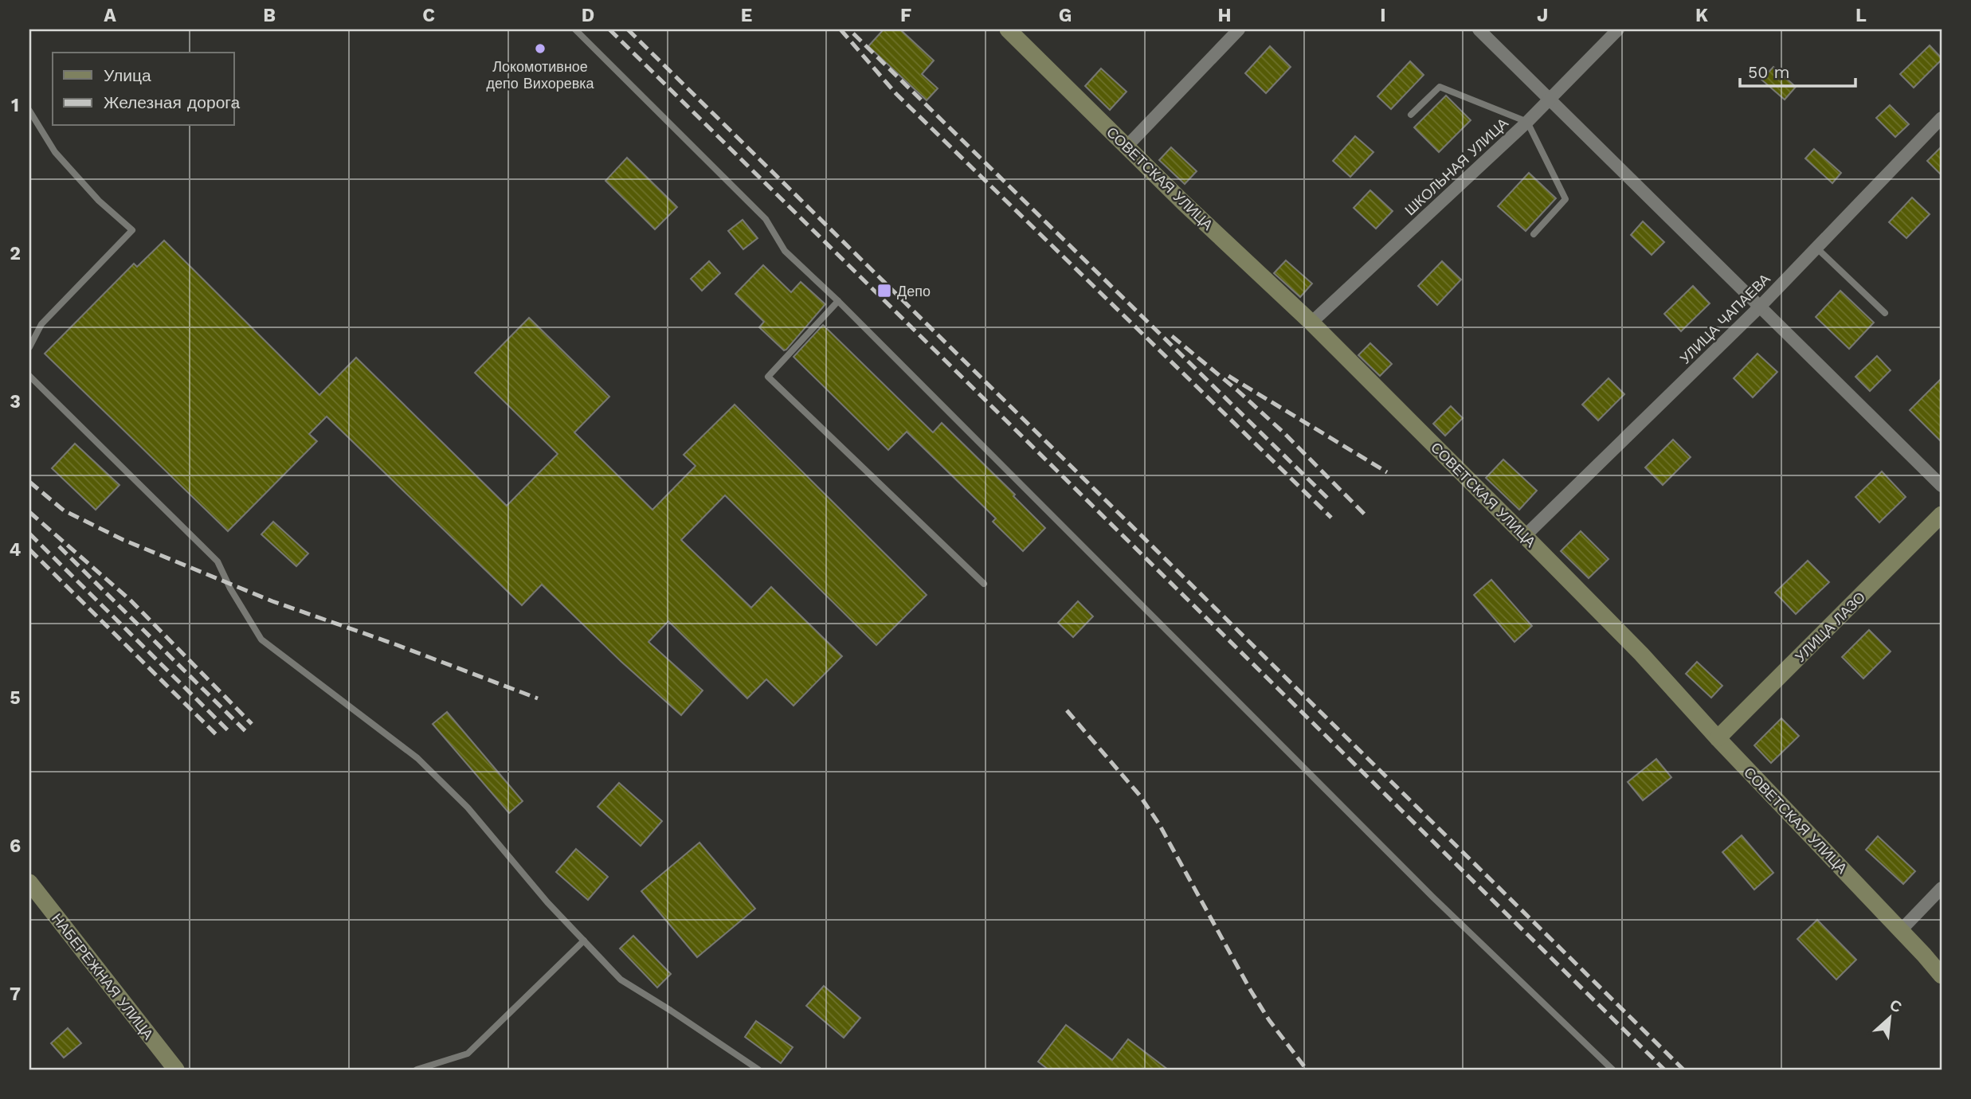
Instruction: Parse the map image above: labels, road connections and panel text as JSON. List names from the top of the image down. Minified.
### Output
{"streets":{"street":["ШКОЛЬНАЯ УЛИЦА","СОВЕТСКАЯ УЛИЦА","УЛИЦА ЧАПАЕВА","УЛИЦА ЛАЗО","НАБЕРЕЖНАЯ УЛИЦА"]},"crossings":[["ШКОЛЬНАЯ УЛИЦА","СОВЕТСКАЯ УЛИЦА"],["СОВЕТСКАЯ УЛИЦА","УЛИЦА ЧАПАЕВА"],["СОВЕТСКАЯ УЛИЦА","УЛИЦА ЛАЗО"]],"places":{"other":["Локомотивное депо Вихоревка"],"transit":["Депо"]},"legend":["Улица","Железная дорога"],"scale_bar":"50 m","north":"top right","grid":{"columns":["A","B","C","D","E","F","G","H","I","J","K","L"],"rows":["1","2","3","4","5","6","7"]}}
